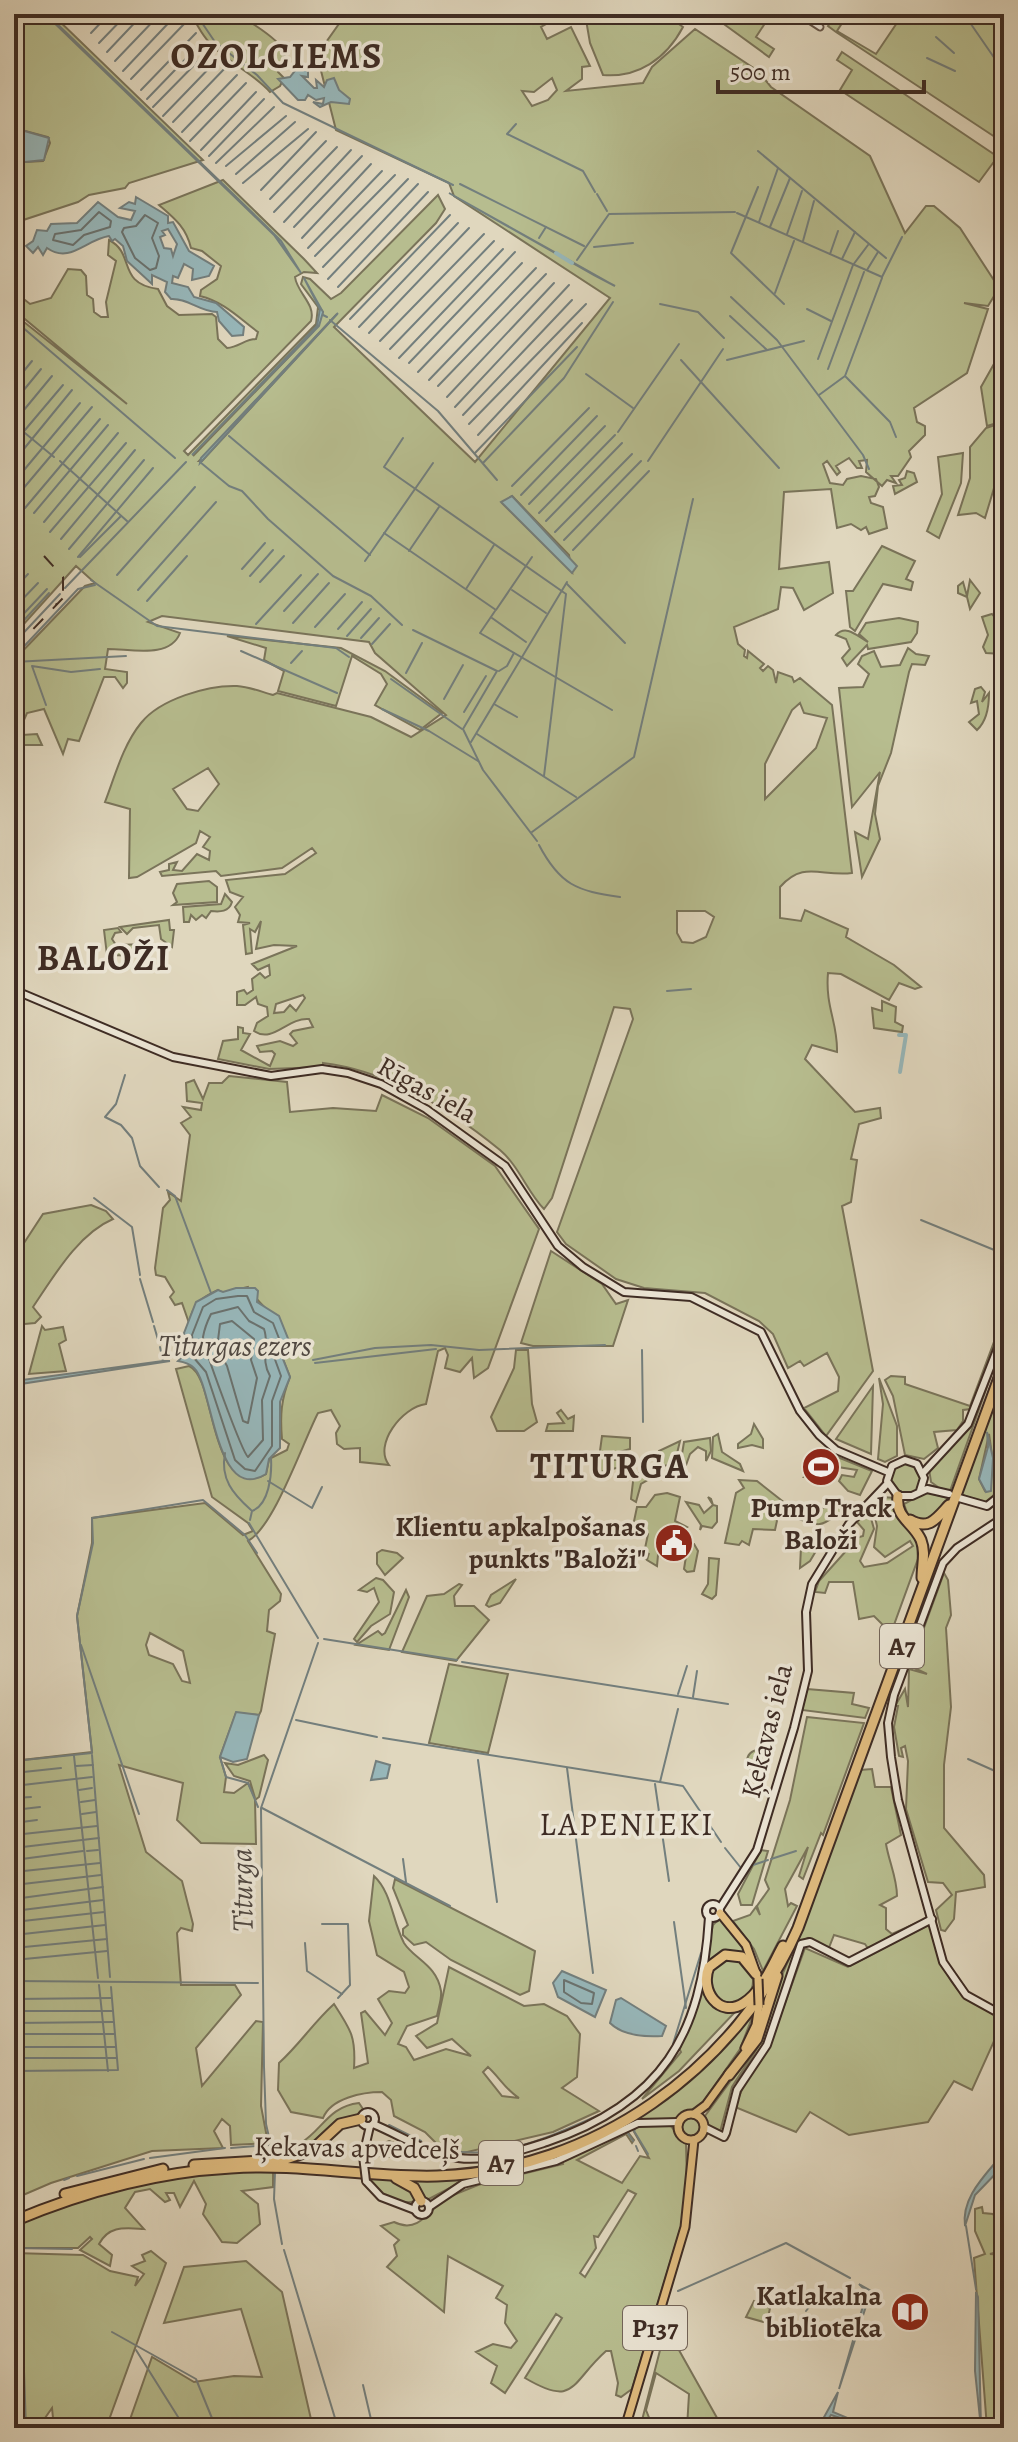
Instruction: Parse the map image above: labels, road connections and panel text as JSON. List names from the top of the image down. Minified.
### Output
{"streets":{"highway":["A7","Ķekavas apvedceļš"],"main road":["Rīgas iela","Ķekavas iela","P137"]},"crossings":[["Rīgas iela","Ķekavas iela"],["A7","Ķekavas apvedceļš"]],"districts":["OZOLCIEMS","BALOŽI","TITURGA","LAPENIEKI"],"water":["Titurgas ezers","Titurga"],"places":{"sports":["Pump Track Baloži"],"public building":["Klientu apkalpošanas punkts \"Baloži\""],"library":["Katlakalna bibliotēka"]},"scale_bar":"500 m"}
